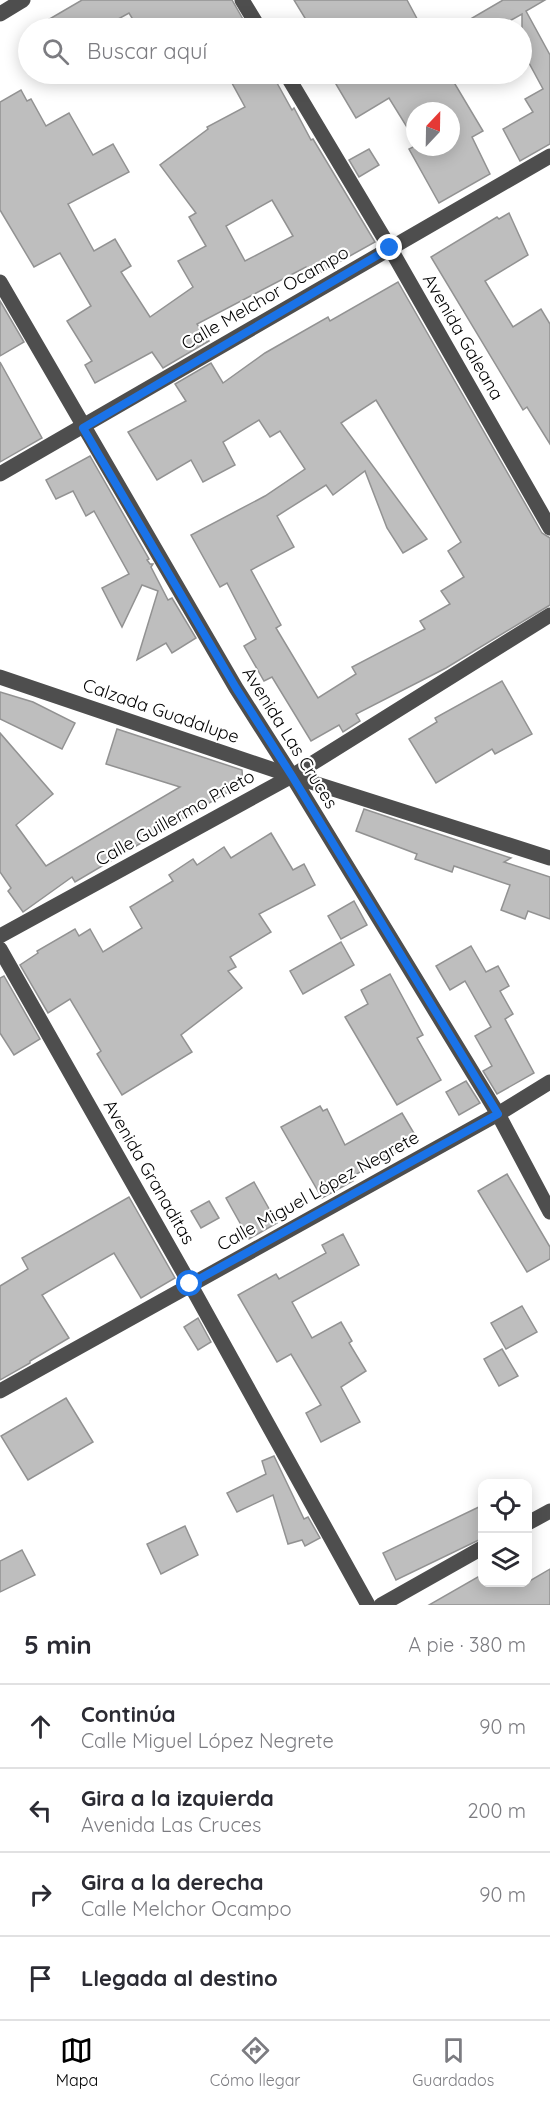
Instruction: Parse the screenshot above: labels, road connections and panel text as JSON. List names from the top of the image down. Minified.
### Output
{"streets":{"street":["Calle Melchor Ocampo","Avenida Galeana","Calzada Guadalupe","Avenida Las Cruces","Calle Guillermo Prieto","Avenida Granaditas","Calle Miguel López Negrete"]},"crossings":[["Calle Melchor Ocampo","Avenida Galeana"],["Calle Melchor Ocampo","Avenida Las Cruces"],["Calzada Guadalupe","Avenida Las Cruces"],["Calzada Guadalupe","Calle Guillermo Prieto"],["Avenida Las Cruces","Calle Guillermo Prieto"],["Avenida Las Cruces","Calle Miguel López Negrete"],["Avenida Granaditas","Calle Miguel López Negrete"]],"north":"top","page":{"search":"Buscar aquí","heading":["5 min","A pie · 380 m"],"list":[["Continúa","Calle Miguel López Negrete","90 m"],["Gira a la izquierda","Avenida Las Cruces","200 m"],["Gira a la derecha","Calle Melchor Ocampo","90 m"],"Llegada al destino"],"nav":["Mapa","Cómo llegar","Guardados"]}}
